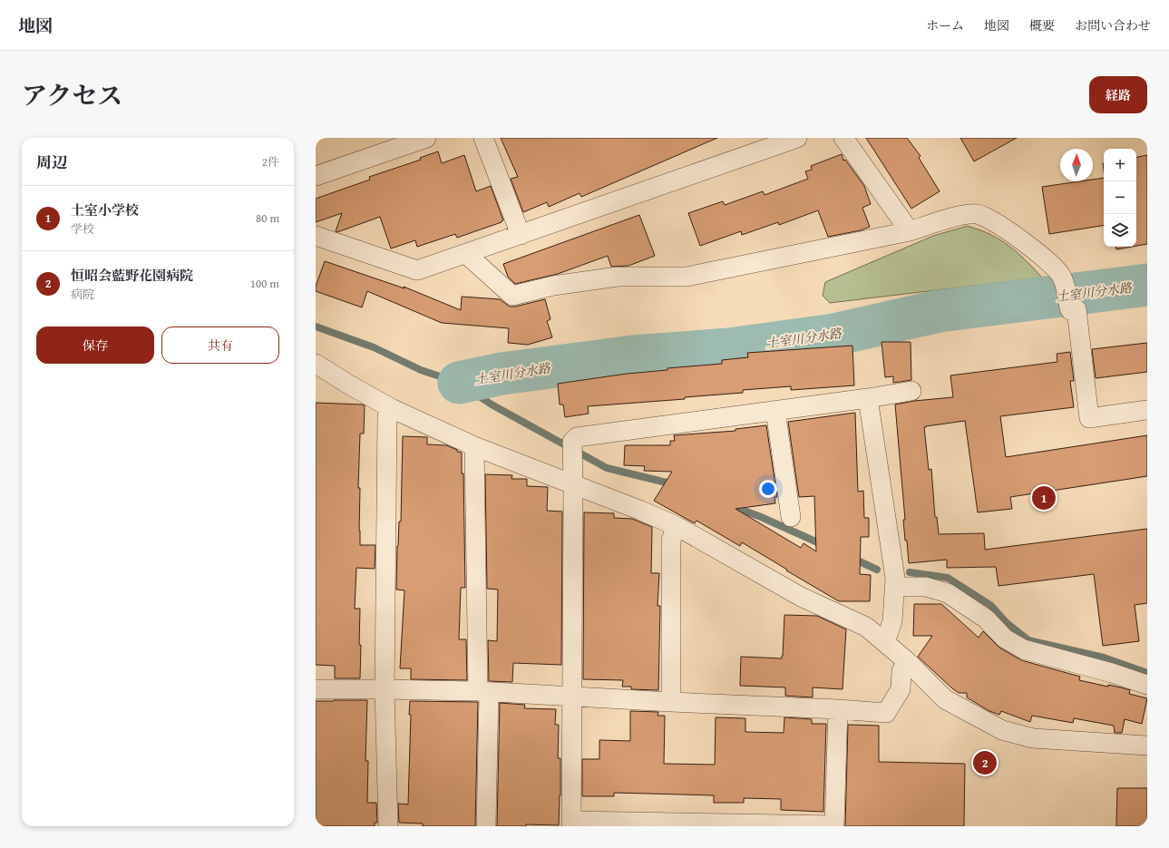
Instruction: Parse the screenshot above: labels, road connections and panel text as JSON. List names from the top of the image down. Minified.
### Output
{"water":["土室川分水路"],"north":"top","page":{"header":"地図","nav":["ホーム","地図","概要","お問い合わせ"],"title":"アクセス","buttons":["経路",["保存","共有"]],"heading":["周辺","2件"],"map_buttons":["+","−"],"list":[{"mark":"1","name":"土室小学校","note":"学校","value":"80 m"},{"mark":"2","name":"恒昭会藍野花園病院","note":"病院","value":"100 m"}],"pins":["1","2"]}}
